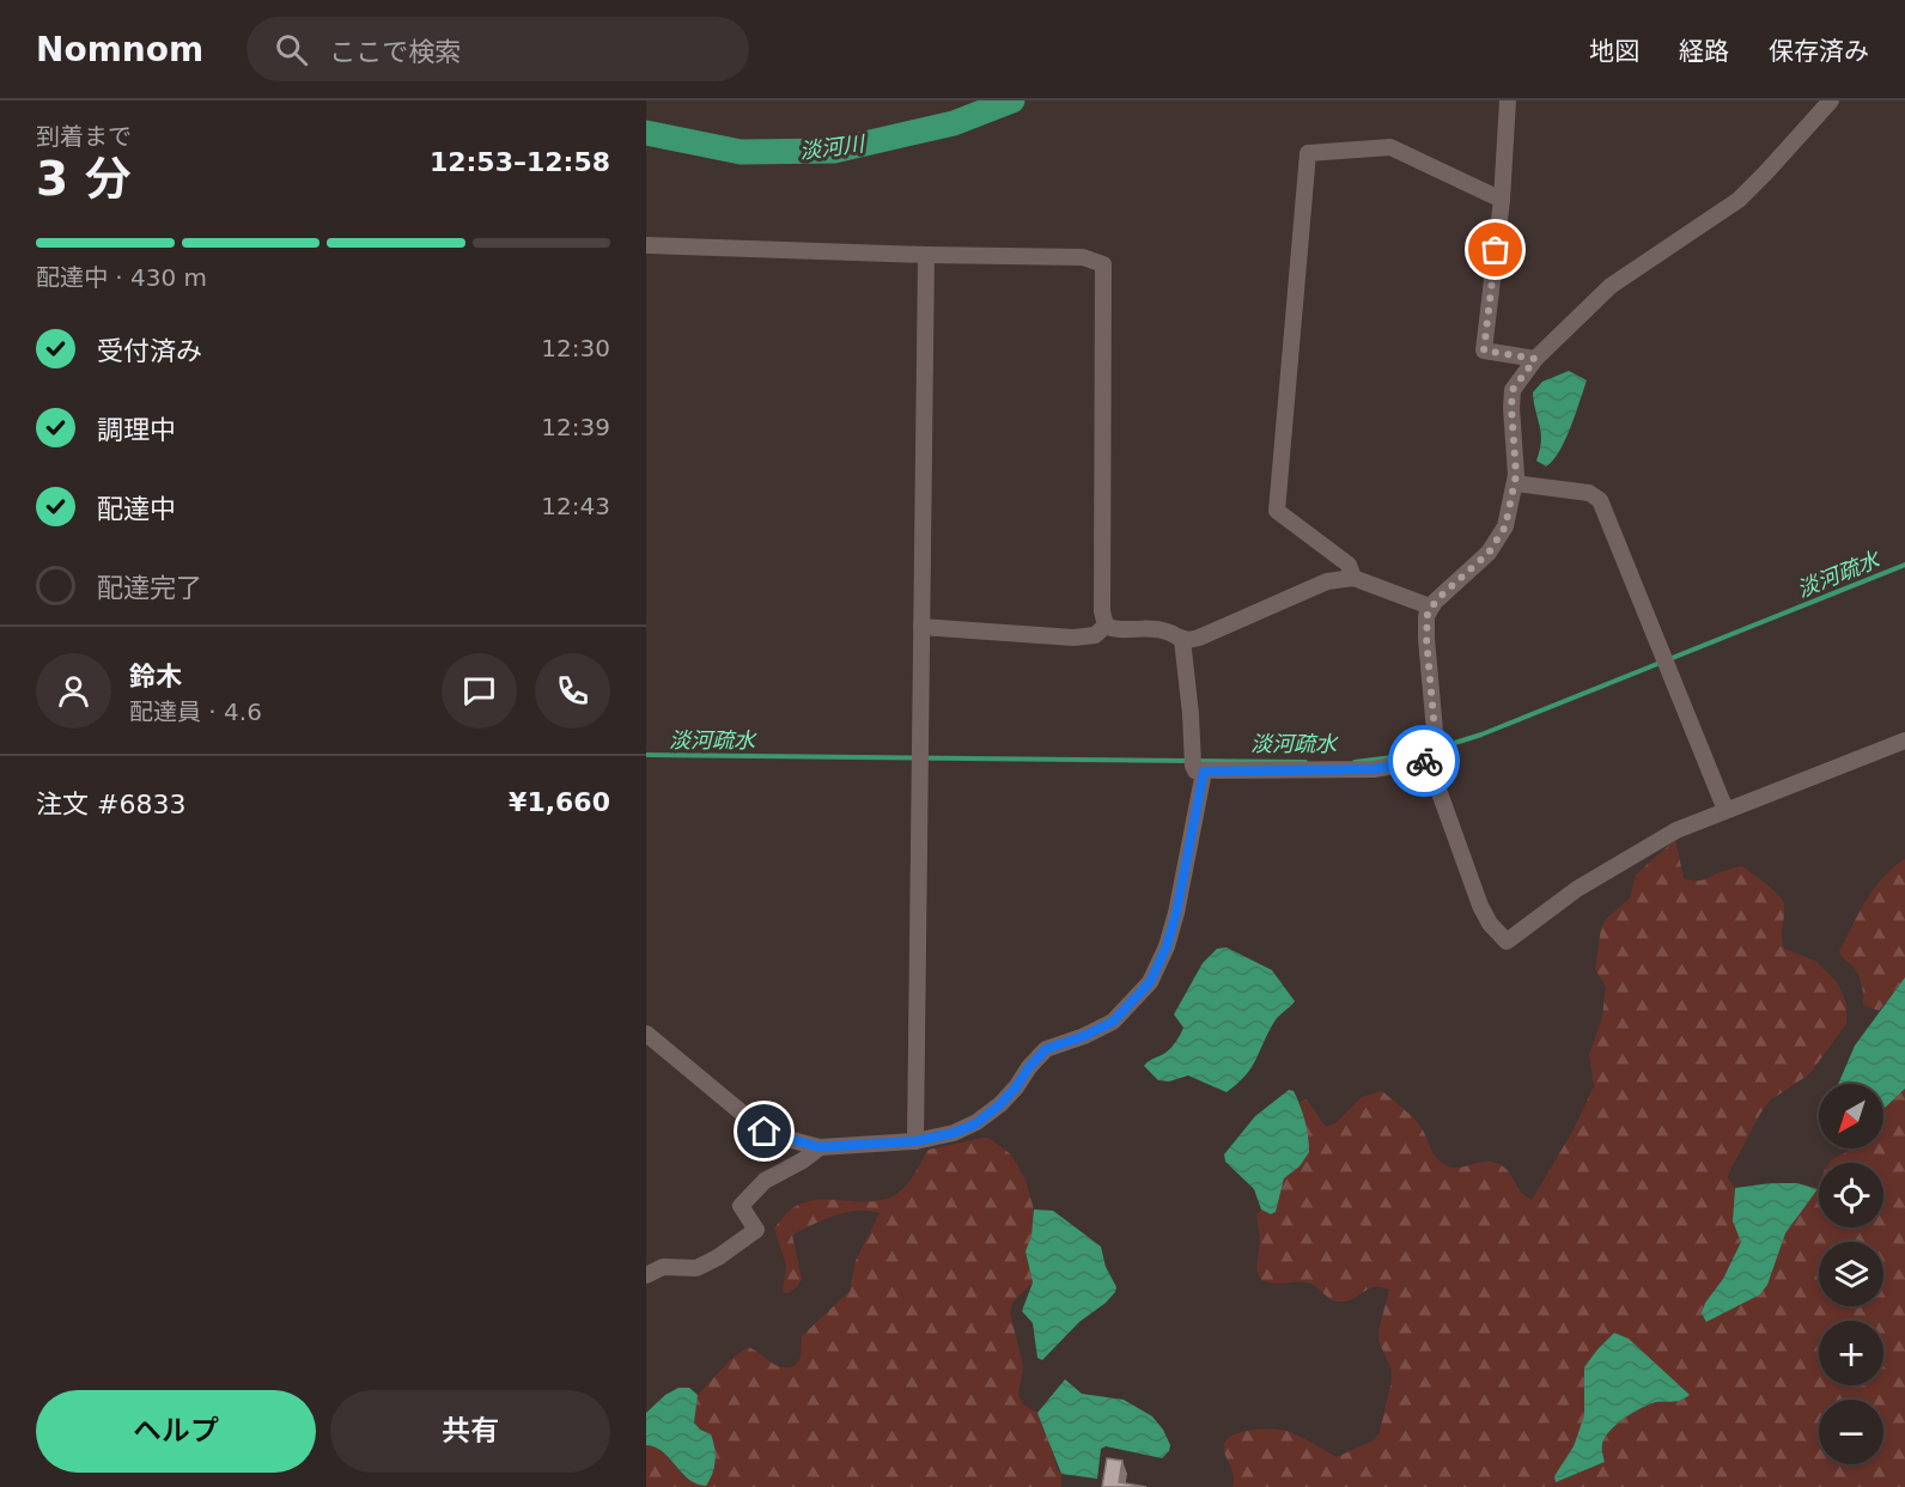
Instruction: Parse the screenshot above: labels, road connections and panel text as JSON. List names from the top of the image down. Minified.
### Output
{"water":["淡河川","淡河疏水"],"north":"bottom left","page":{"header":"Nomnom","search":"ここで検索","nav":["地図","経路","保存済み"],"heading":["3 分","到着まで","12:53–12:58"],"panel":["鈴木","配達員 · 4.6","注文 #6833","¥1,660"],"bar":"配達中 · 430 m","list":[["受付済み","12:30"],["調理中","12:39"],["配達中","12:43"],"配達完了"],"map_buttons":["+","−"],"buttons":["ヘルプ","共有"]}}
